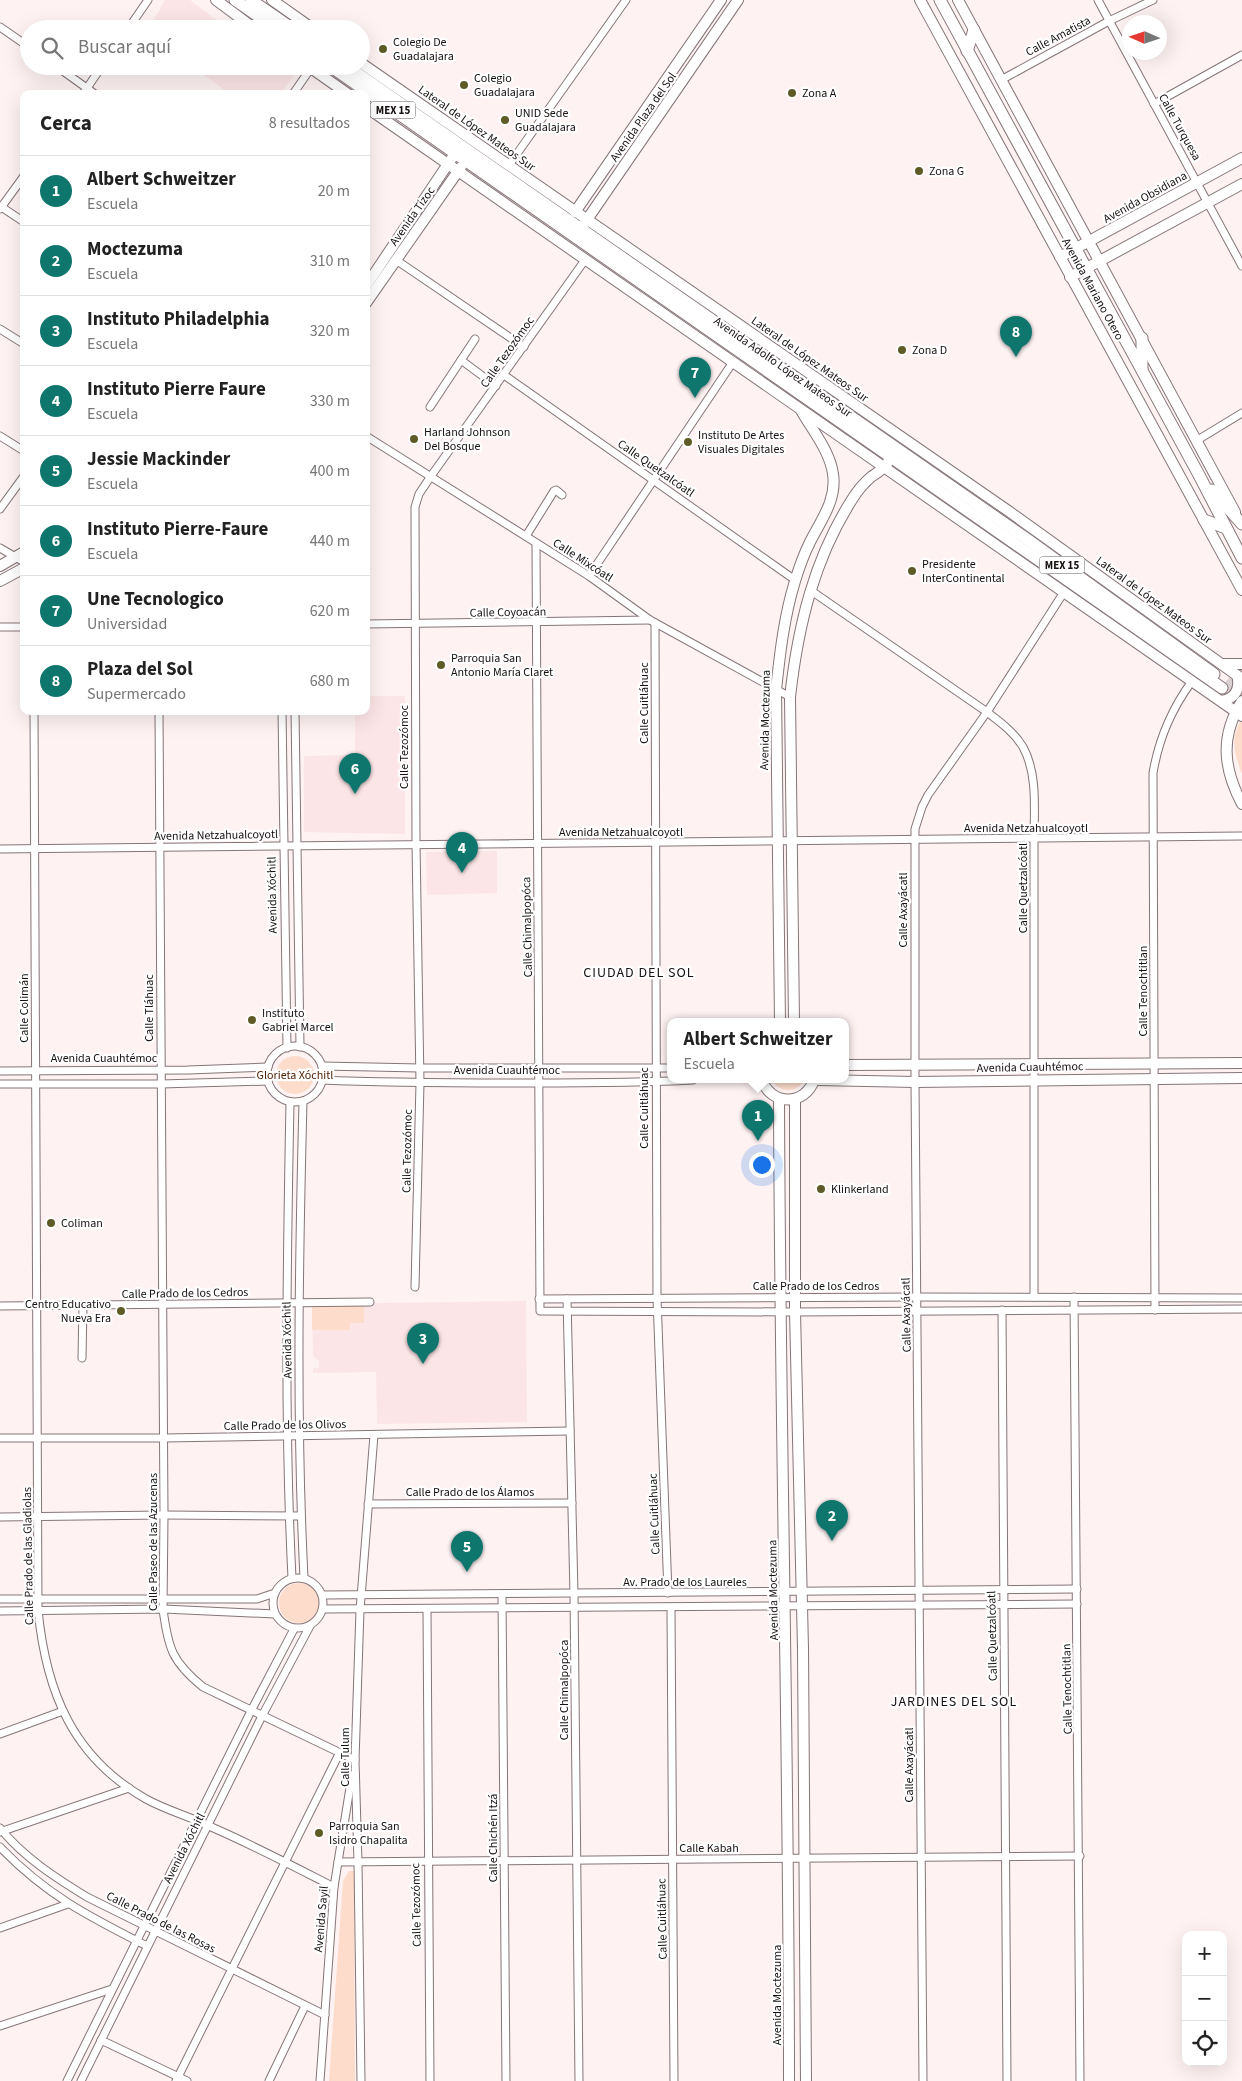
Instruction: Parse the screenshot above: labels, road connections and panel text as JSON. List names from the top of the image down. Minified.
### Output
{"streets":{"main road":["MEX 15","Avenida Mariano Otero","Avenida Adolfo López Mateos Sur"],"street":["Calle Amatista","Avenida Plaza del Sol","Calle Turquesa","Lateral de López Mateos Sur","Avenida Obsidiana","Avenida Tizoc","Calle Tezozómoc","Calle Quetzalcóatl","Calle Mixcóatl","Calle Coyoacán","Calle Cuitláhuac","Avenida Moctezuma","Avenida Netzahualcoyotl","Avenida Xóchitl","Calle Axayácatl","Calle Chimalpopóca","Calle Tenochtitlan","Calle Colimán","Calle Tláhuac","Avenida Cuauhtémoc","Calle Prado de los Cedros","Calle Prado de los Olivos","Calle Prado de los Álamos","Calle Paseo de las Azucenas","Calle Prado de las Gladiolas","Av. Prado de los Laureles","Calle Tulum","Calle Chichén Itzá","Calle Kabah","Avenida Sayil","Calle Prado de las Rosas"]},"crossings":[["Calle Amatista","Calle Turquesa"],["Calle Amatista","Avenida Mariano Otero"],["Avenida Plaza del Sol","Lateral de López Mateos Sur"],["Avenida Plaza del Sol","Avenida Adolfo López Mateos Sur"],["Calle Turquesa","Avenida Obsidiana"],["Lateral de López Mateos Sur","Avenida Tizoc"],["Lateral de López Mateos Sur","Calle Tezozómoc"],["Lateral de López Mateos Sur","Avenida Adolfo López Mateos Sur"],["Lateral de López Mateos Sur","Avenida Moctezuma"],["Lateral de López Mateos Sur","Calle Axayácatl"],["Lateral de López Mateos Sur","Calle Tenochtitlan"],["Avenida Obsidiana","Avenida Mariano Otero"],["Avenida Tizoc","Avenida Adolfo López Mateos Sur"],["Calle Tezozómoc","Calle Quetzalcóatl"],["Calle Tezozómoc","Calle Mixcóatl"],["Calle Tezozómoc","Calle Coyoacán"],["Calle Tezozómoc","Avenida Netzahualcoyotl"],["Calle Tezozómoc","Avenida Cuauhtémoc"],["Calle Tezozómoc","Av. Prado de los Laureles"],["Calle Tezozómoc","Calle Kabah"],["Avenida Adolfo López Mateos Sur","Avenida Moctezuma"],["Calle Quetzalcóatl","Avenida Moctezuma"],["Calle Quetzalcóatl","Avenida Netzahualcoyotl"],["Calle Quetzalcóatl","Calle Axayácatl"],["Calle Quetzalcóatl","Avenida Cuauhtémoc"],["Calle Quetzalcóatl","Calle Prado de los Cedros"],["Calle Quetzalcóatl","Av. Prado de los Laureles"],["Calle Quetzalcóatl","Calle Kabah"],["Calle Mixcóatl","Calle Coyoacán"],["Calle Mixcóatl","Calle Cuitláhuac"],["Calle Mixcóatl","Avenida Moctezuma"],["Calle Mixcóatl","Calle Chimalpopóca"],["Calle Coyoacán","Calle Cuitláhuac"],["Calle Coyoacán","Calle Chimalpopóca"],["Calle Cuitláhuac","Avenida Netzahualcoyotl"],["Calle Cuitláhuac","Avenida Cuauhtémoc"],["Calle Cuitláhuac","Calle Prado de los Cedros"],["Calle Cuitláhuac","Av. Prado de los Laureles"],["Calle Cuitláhuac","Calle Kabah"],["Avenida Moctezuma","Avenida Netzahualcoyotl"],["Avenida Moctezuma","Calle Prado de los Cedros"],["Avenida Moctezuma","Av. Prado de los Laureles"],["Avenida Moctezuma","Calle Kabah"],["Avenida Netzahualcoyotl","Avenida Xóchitl"],["Avenida Netzahualcoyotl","Calle Axayácatl"],["Avenida Netzahualcoyotl","Calle Chimalpopóca"],["Avenida Netzahualcoyotl","Calle Tenochtitlan"],["Avenida Netzahualcoyotl","Calle Colimán"],["Avenida Netzahualcoyotl","Calle Tláhuac"],["Avenida Xóchitl","Avenida Cuauhtémoc"],["Avenida Xóchitl","Calle Prado de los Cedros"],["Avenida Xóchitl","Calle Prado de los Olivos"],["Avenida Xóchitl","Calle Paseo de las Azucenas"],["Avenida Xóchitl","Calle Prado de las Gladiolas"],["Avenida Xóchitl","Av. Prado de los Laureles"],["Avenida Xóchitl","Calle Prado de las Rosas"],["Calle Axayácatl","Avenida Cuauhtémoc"],["Calle Axayácatl","Calle Prado de los Cedros"],["Calle Axayácatl","Av. Prado de los Laureles"],["Calle Axayácatl","Calle Kabah"],["Calle Chimalpopóca","Avenida Cuauhtémoc"],["Calle Chimalpopóca","Calle Prado de los Cedros"],["Calle Chimalpopóca","Calle Prado de los Olivos"],["Calle Chimalpopóca","Calle Prado de los Álamos"],["Calle Chimalpopóca","Av. Prado de los Laureles"],["Calle Chimalpopóca","Calle Kabah"],["Calle Tenochtitlan","Avenida Cuauhtémoc"],["Calle Tenochtitlan","Calle Prado de los Cedros"],["Calle Tenochtitlan","Av. Prado de los Laureles"],["Calle Tenochtitlan","Calle Kabah"],["Calle Colimán","Avenida Cuauhtémoc"],["Calle Colimán","Calle Prado de los Cedros"],["Calle Colimán","Calle Prado de las Gladiolas"],["Calle Tláhuac","Avenida Cuauhtémoc"],["Calle Tláhuac","Calle Prado de los Cedros"],["Calle Tláhuac","Calle Paseo de las Azucenas"],["Calle Prado de los Cedros","Calle Paseo de las Azucenas"],["Calle Prado de los Cedros","Calle Prado de las Gladiolas"],["Calle Prado de los Olivos","Calle Paseo de las Azucenas"],["Calle Prado de los Olivos","Calle Prado de las Gladiolas"],["Calle Prado de los Olivos","Calle Tulum"],["Calle Prado de los Álamos","Calle Tulum"],["Calle Paseo de las Azucenas","Calle Tulum"],["Calle Paseo de las Azucenas","Avenida Sayil"],["Calle Prado de las Gladiolas","Avenida Sayil"],["Av. Prado de los Laureles","Calle Tulum"],["Av. Prado de los Laureles","Calle Chichén Itzá"],["Calle Tulum","Calle Kabah"],["Calle Tulum","Avenida Sayil"],["Calle Chichén Itzá","Calle Kabah"],["Calle Kabah","Avenida Sayil"],["Avenida Sayil","Calle Prado de las Rosas"]],"districts":["CIUDAD DEL SOL","JARDINES DEL SOL"],"parks":["Glorieta Xóchitl"],"places":["Colegio De Guadalajara","Colegio Guadalajara","Zona A","UNID Sede Guadalajara","Zona G","Zona D","Harland Johnson Del Bosque","Instituto De Artes Visuales Digitales","Presidente InterContinental","Parroquia San Antonio María Claret","Instituto Gabriel Marcel","Klinkerland","Coliman","Centro Educativo Nueva Era","Parroquia San Isidro Chapalita"],"north":"left","page":{"search":"Buscar aquí","heading":["Cerca","8 resultados"],"list":[{"mark":"1","name":"Albert Schweitzer","note":"Escuela","value":"20 m"},{"mark":"2","name":"Moctezuma","note":"Escuela","value":"310 m"},{"mark":"3","name":"Instituto Philadelphia","note":"Escuela","value":"320 m"},{"mark":"4","name":"Instituto Pierre Faure","note":"Escuela","value":"330 m"},{"mark":"5","name":"Jessie Mackinder","note":"Escuela","value":"400 m"},{"mark":"6","name":"Instituto Pierre-Faure","note":"Escuela","value":"440 m"},{"mark":"7","name":"Une Tecnologico","note":"Universidad","value":"620 m"},{"mark":"8","name":"Plaza del Sol","note":"Supermercado","value":"680 m"}],"pins":["8","7","6","4","1","3","2","5"],"popup":["Albert Schweitzer","Escuela"],"map_buttons":["+","−"]}}
